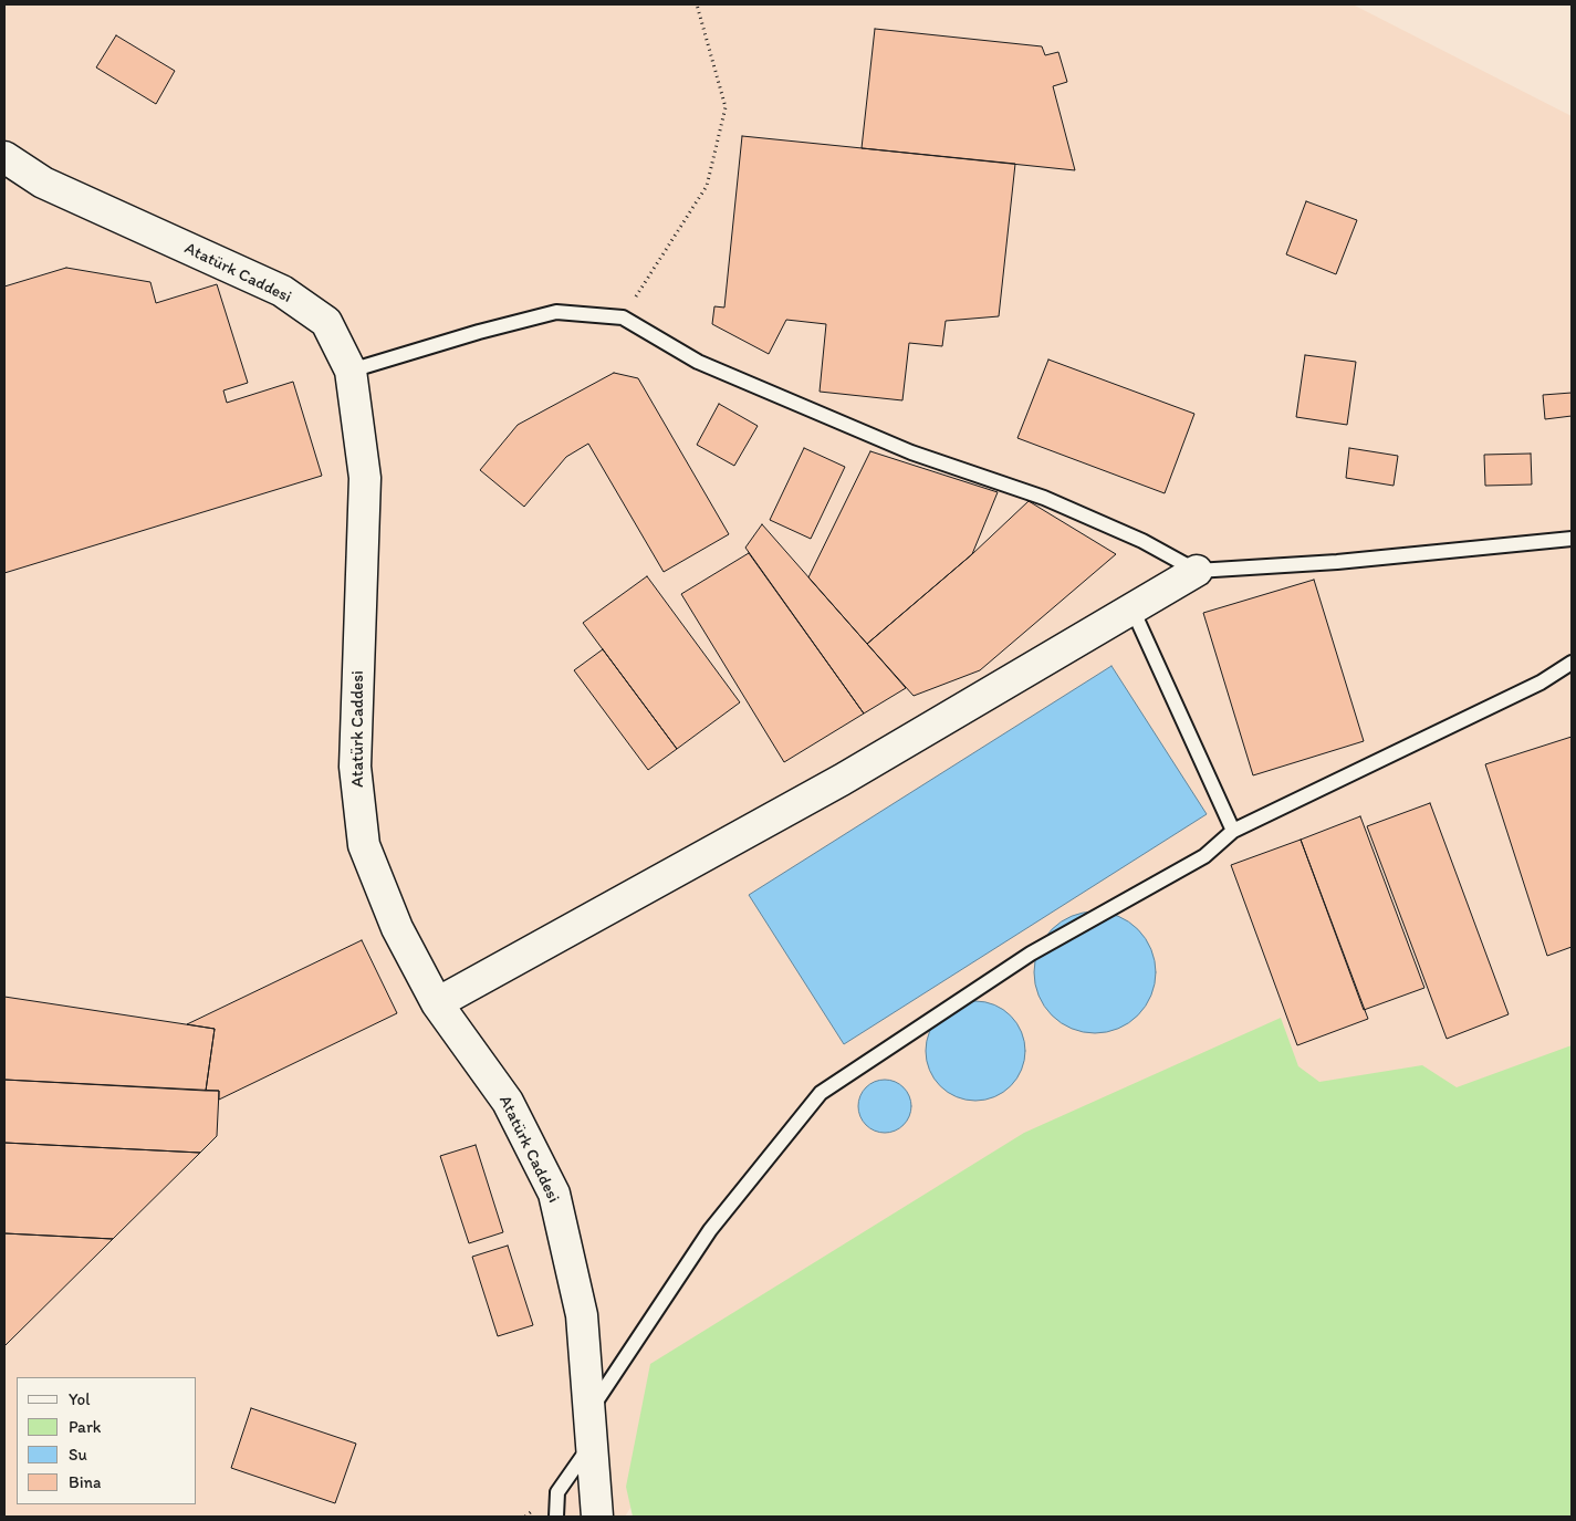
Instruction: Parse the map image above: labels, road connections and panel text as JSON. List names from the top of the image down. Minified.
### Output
{"streets":{"street":["Atatürk Caddesi"]},"legend":["Yol","Park","Su","Bina"]}
